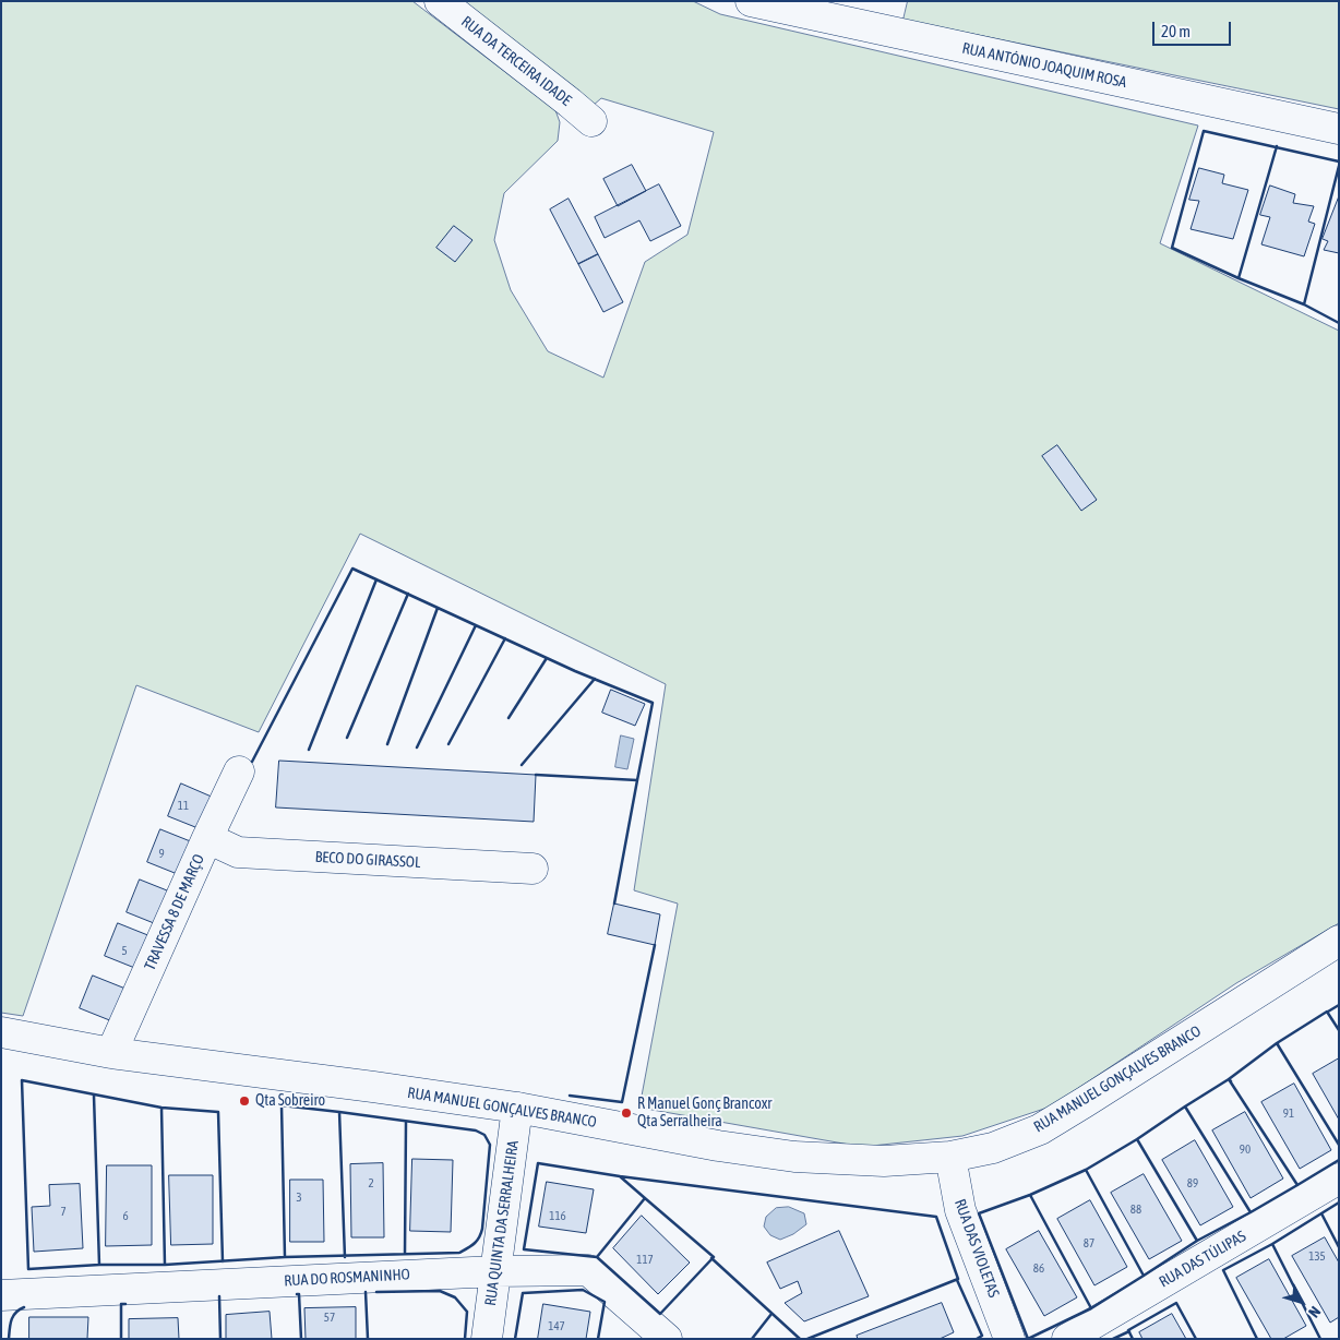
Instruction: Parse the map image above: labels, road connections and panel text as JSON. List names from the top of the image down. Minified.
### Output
{"streets":{"street":["RUA DA TERCEIRA IDADE","RUA ANTÓNIO JOAQUIM ROSA","BECO DO GIRASSOL","TRAVESSA 8 DE MARÇO","RUA MANUEL GONÇALVES BRANCO","RUA QUINTA DA SERRALHEIRA","RUA DAS VIOLETAS","RUA DAS TÚLIPAS","RUA DO ROSMANINHO"]},"crossings":[["BECO DO GIRASSOL","TRAVESSA 8 DE MARÇO"],["TRAVESSA 8 DE MARÇO","RUA MANUEL GONÇALVES BRANCO"],["RUA MANUEL GONÇALVES BRANCO","RUA QUINTA DA SERRALHEIRA"],["RUA MANUEL GONÇALVES BRANCO","RUA DAS VIOLETAS"],["RUA QUINTA DA SERRALHEIRA","RUA DO ROSMANINHO"]],"places":["Qta Sobreiro","R Manuel Gonç Brancoxr Qta Serralheira"],"house_numbers":["11","9","5","91","90","2","89","3","88","7","6","116","87","135","117","86","57","147"],"scale_bar":"20 m","north":"bottom right"}
